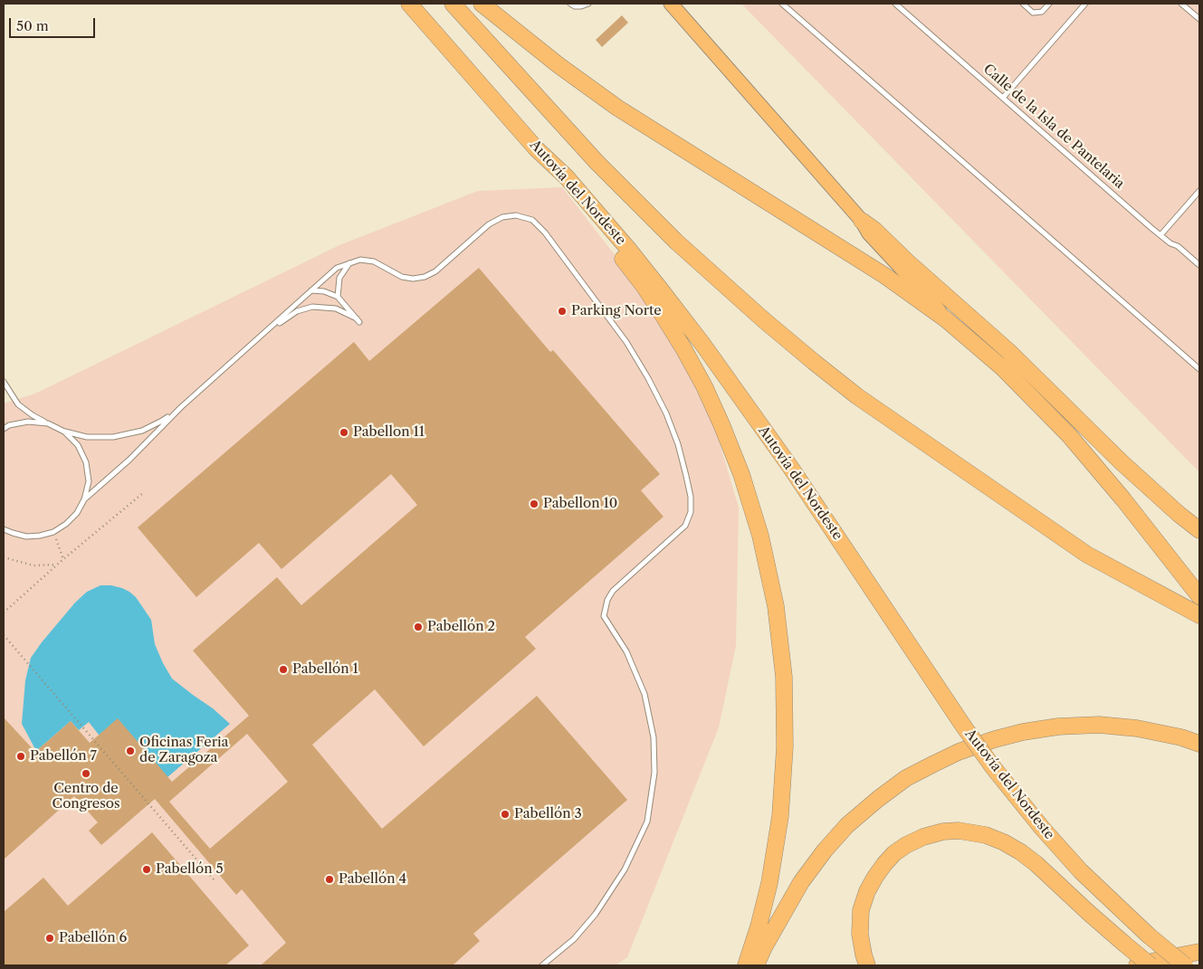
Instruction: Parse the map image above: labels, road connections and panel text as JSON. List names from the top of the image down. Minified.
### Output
{"streets":{"highway":["Autovía del Nordeste"],"lane":["Calle de la Isla de Pantelaria"]},"places":["Parking Norte","Pabellon 11","Pabellon 10","Pabellón 2","Pabellón 1","Oficinas Feria de Zaragoza","Pabellón 7","Centro de Congresos","Pabellón 3","Pabellón 5","Pabellón 4","Pabellón 6"],"scale_bar":"50 m"}
